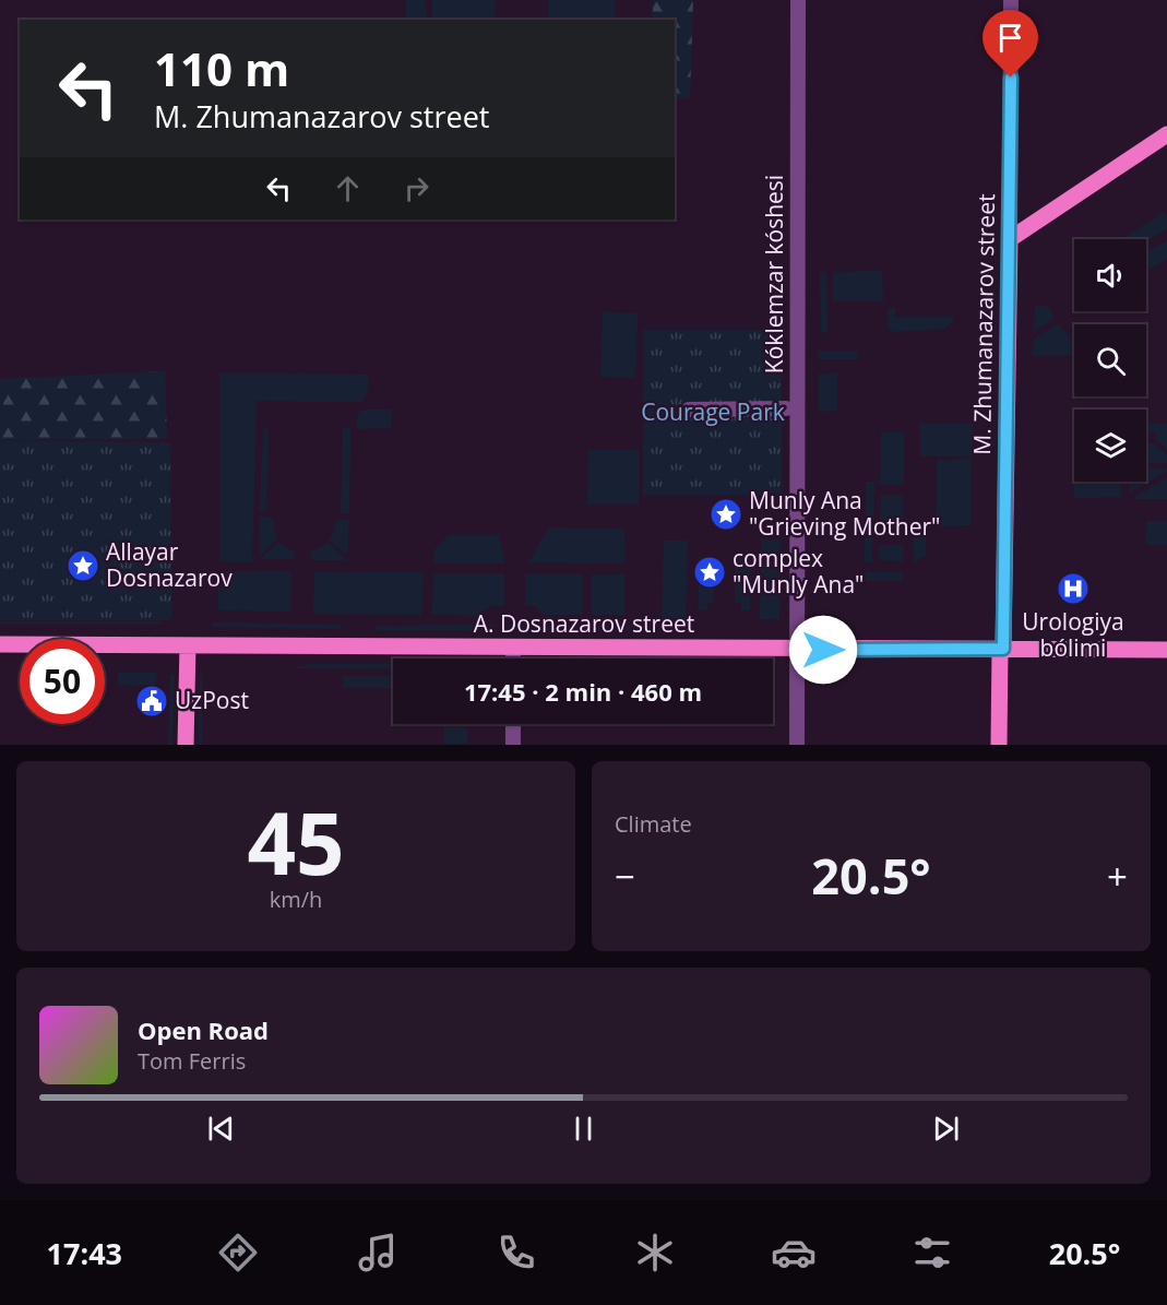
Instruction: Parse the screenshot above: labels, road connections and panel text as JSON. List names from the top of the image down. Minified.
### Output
{"streets":{"main road":["M. Zhumanazarov street","A. Dosnazarov street"],"street":["Kóklemzar kóshesi"]},"crossings":[["Kóklemzar kóshesi","A. Dosnazarov street"],["M. Zhumanazarov street","A. Dosnazarov street"]],"parks":["Courage Park"],"places":{"place":["Munly Ana \"Grieving Mother\"","Allayar Dosnazarov","complex \"Munly Ana\""],"hospital":["Urologiya bólimi"],"public building":["UzPost"]},"page":{"turn":["110 m","M. Zhumanazarov street"],"limit":"50","trip":"17:45 · 2 min · 460 m","tile":[["45","km/h"],"Climate"],"heat":["−","20.5°","+"],"song":["Open Road","Tom Ferris"],"tabs":["17:43","20.5°"]}}
